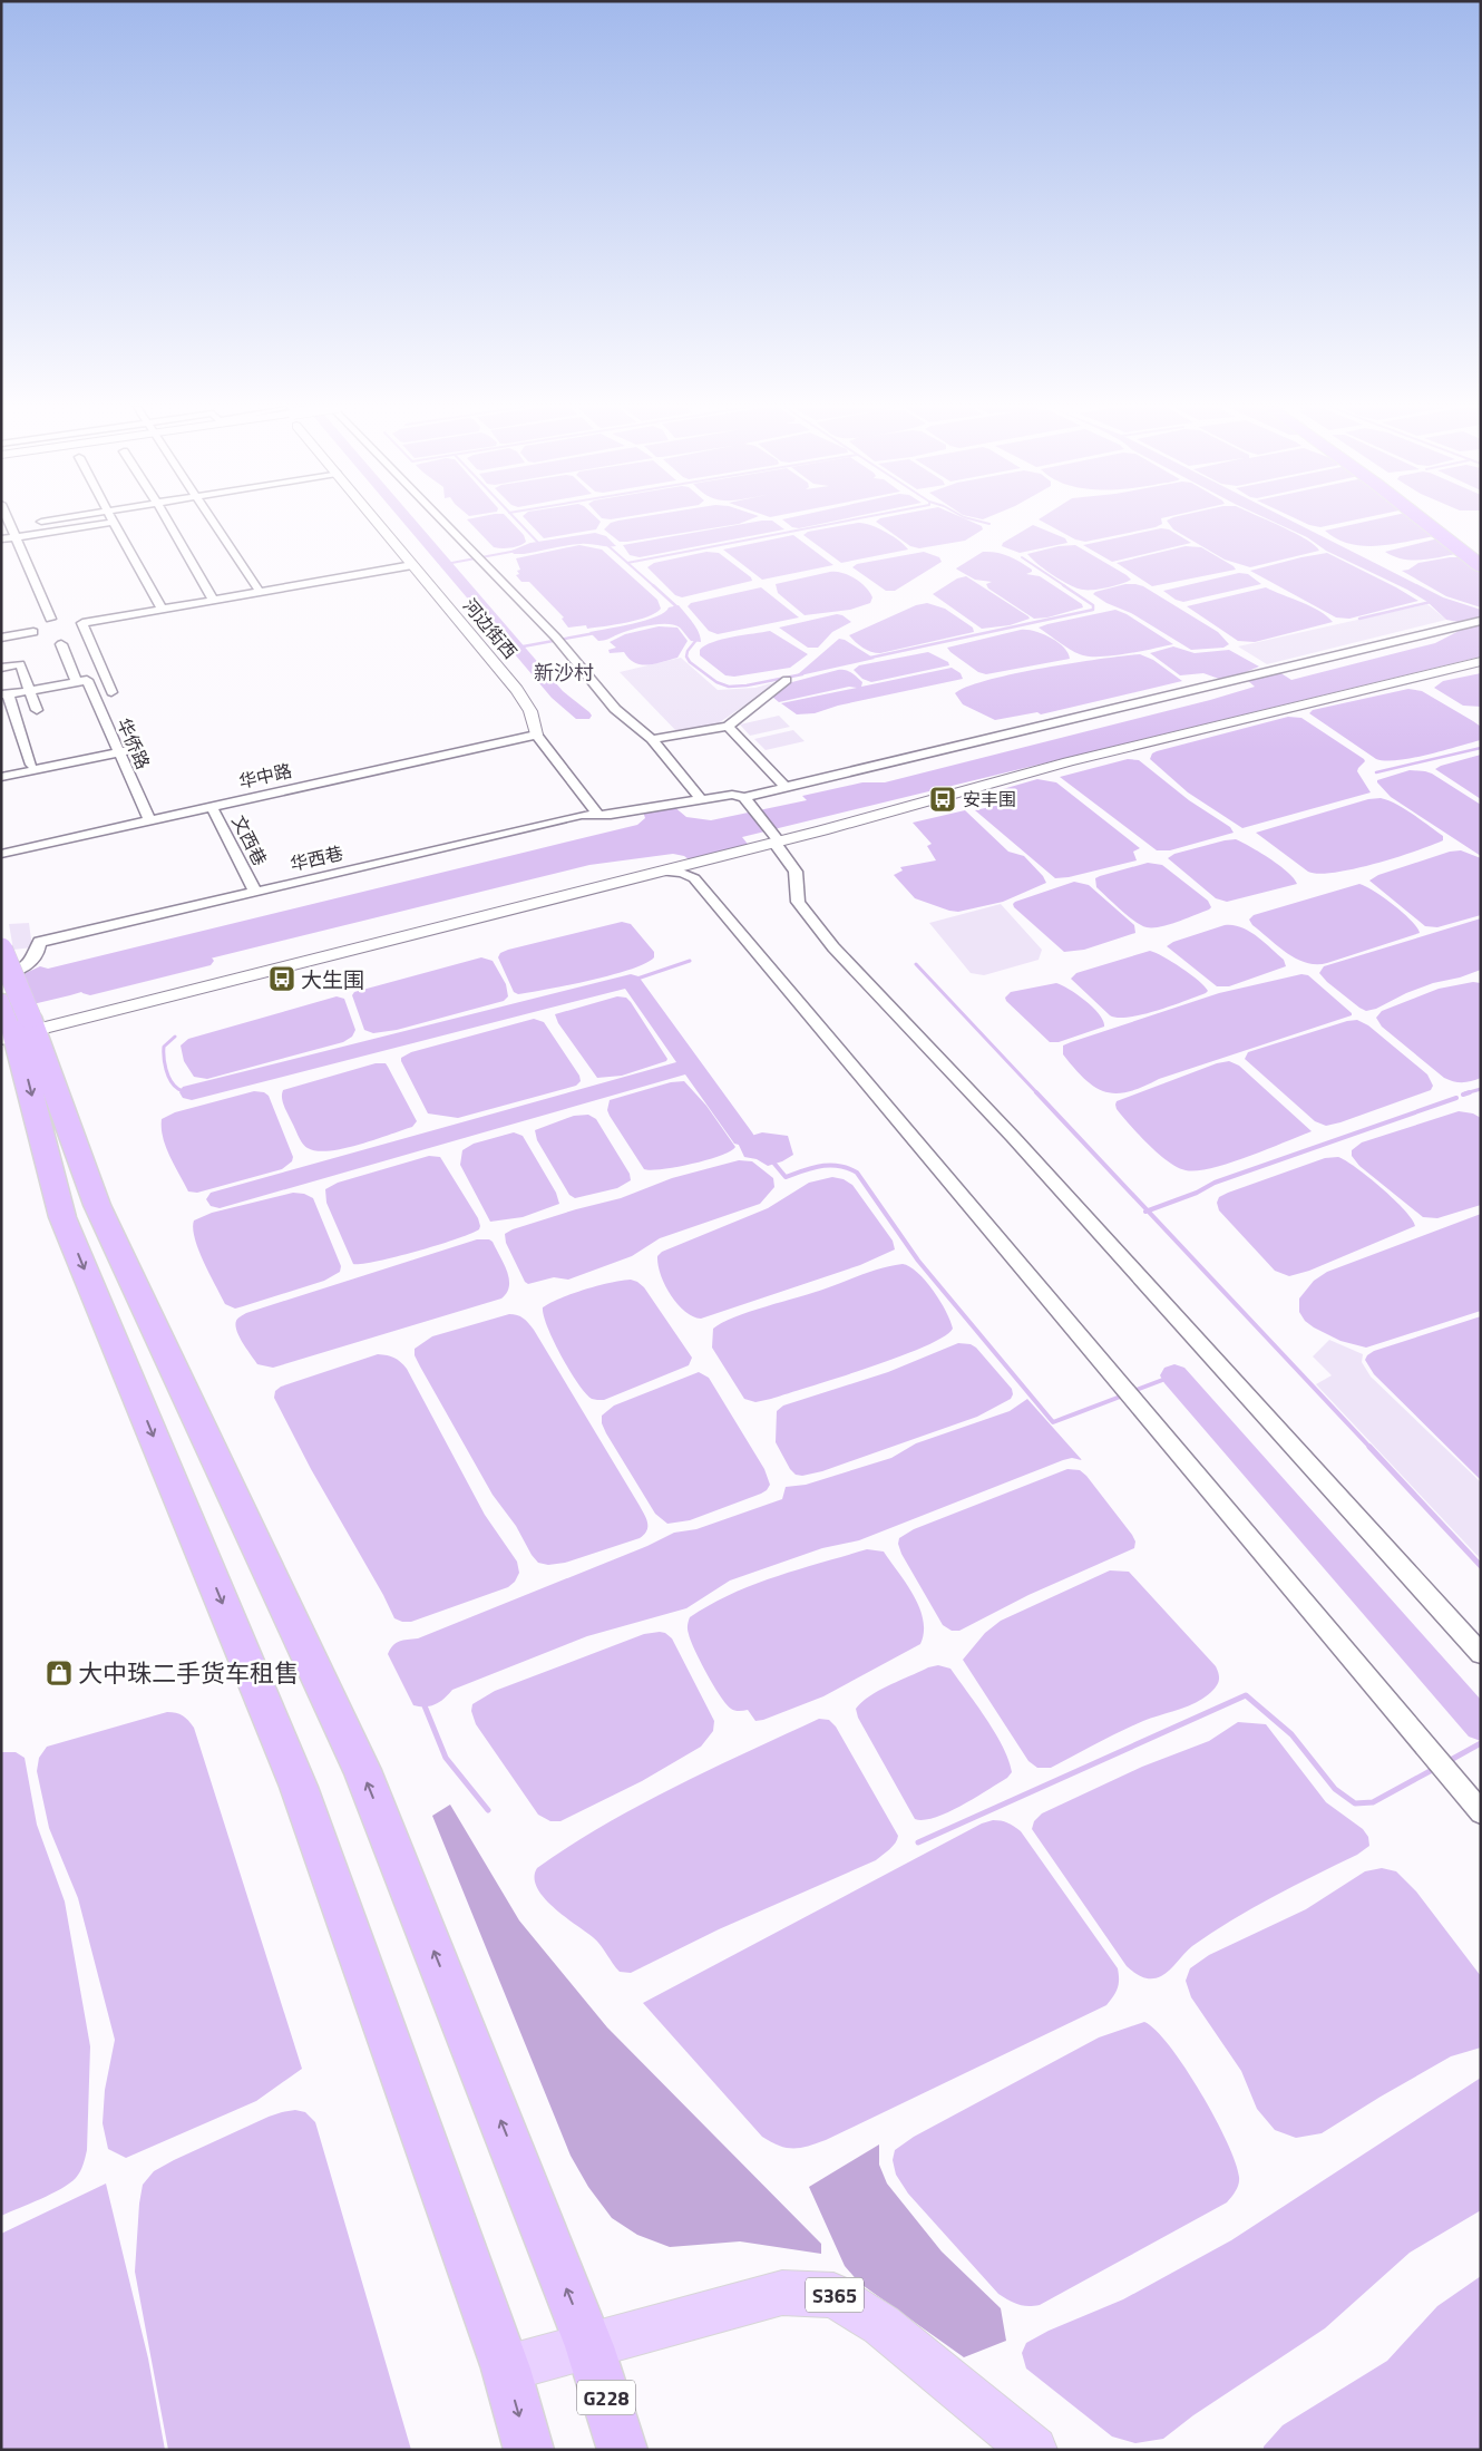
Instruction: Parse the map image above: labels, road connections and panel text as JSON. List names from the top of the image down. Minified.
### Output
{"streets":{"highway":["G228"],"main road":["S365"],"street":["河边街西","华侨路","华中路","文西巷","华西巷"]},"crossings":[["河边街西","华中路"],["华侨路","华中路"],["华中路","文西巷"],["文西巷","华西巷"],["S365","G228"]],"districts":["新沙村"],"places":{"bus stop":["安丰围","大生围"],"shop":["大中珠二手货车租售"]}}
